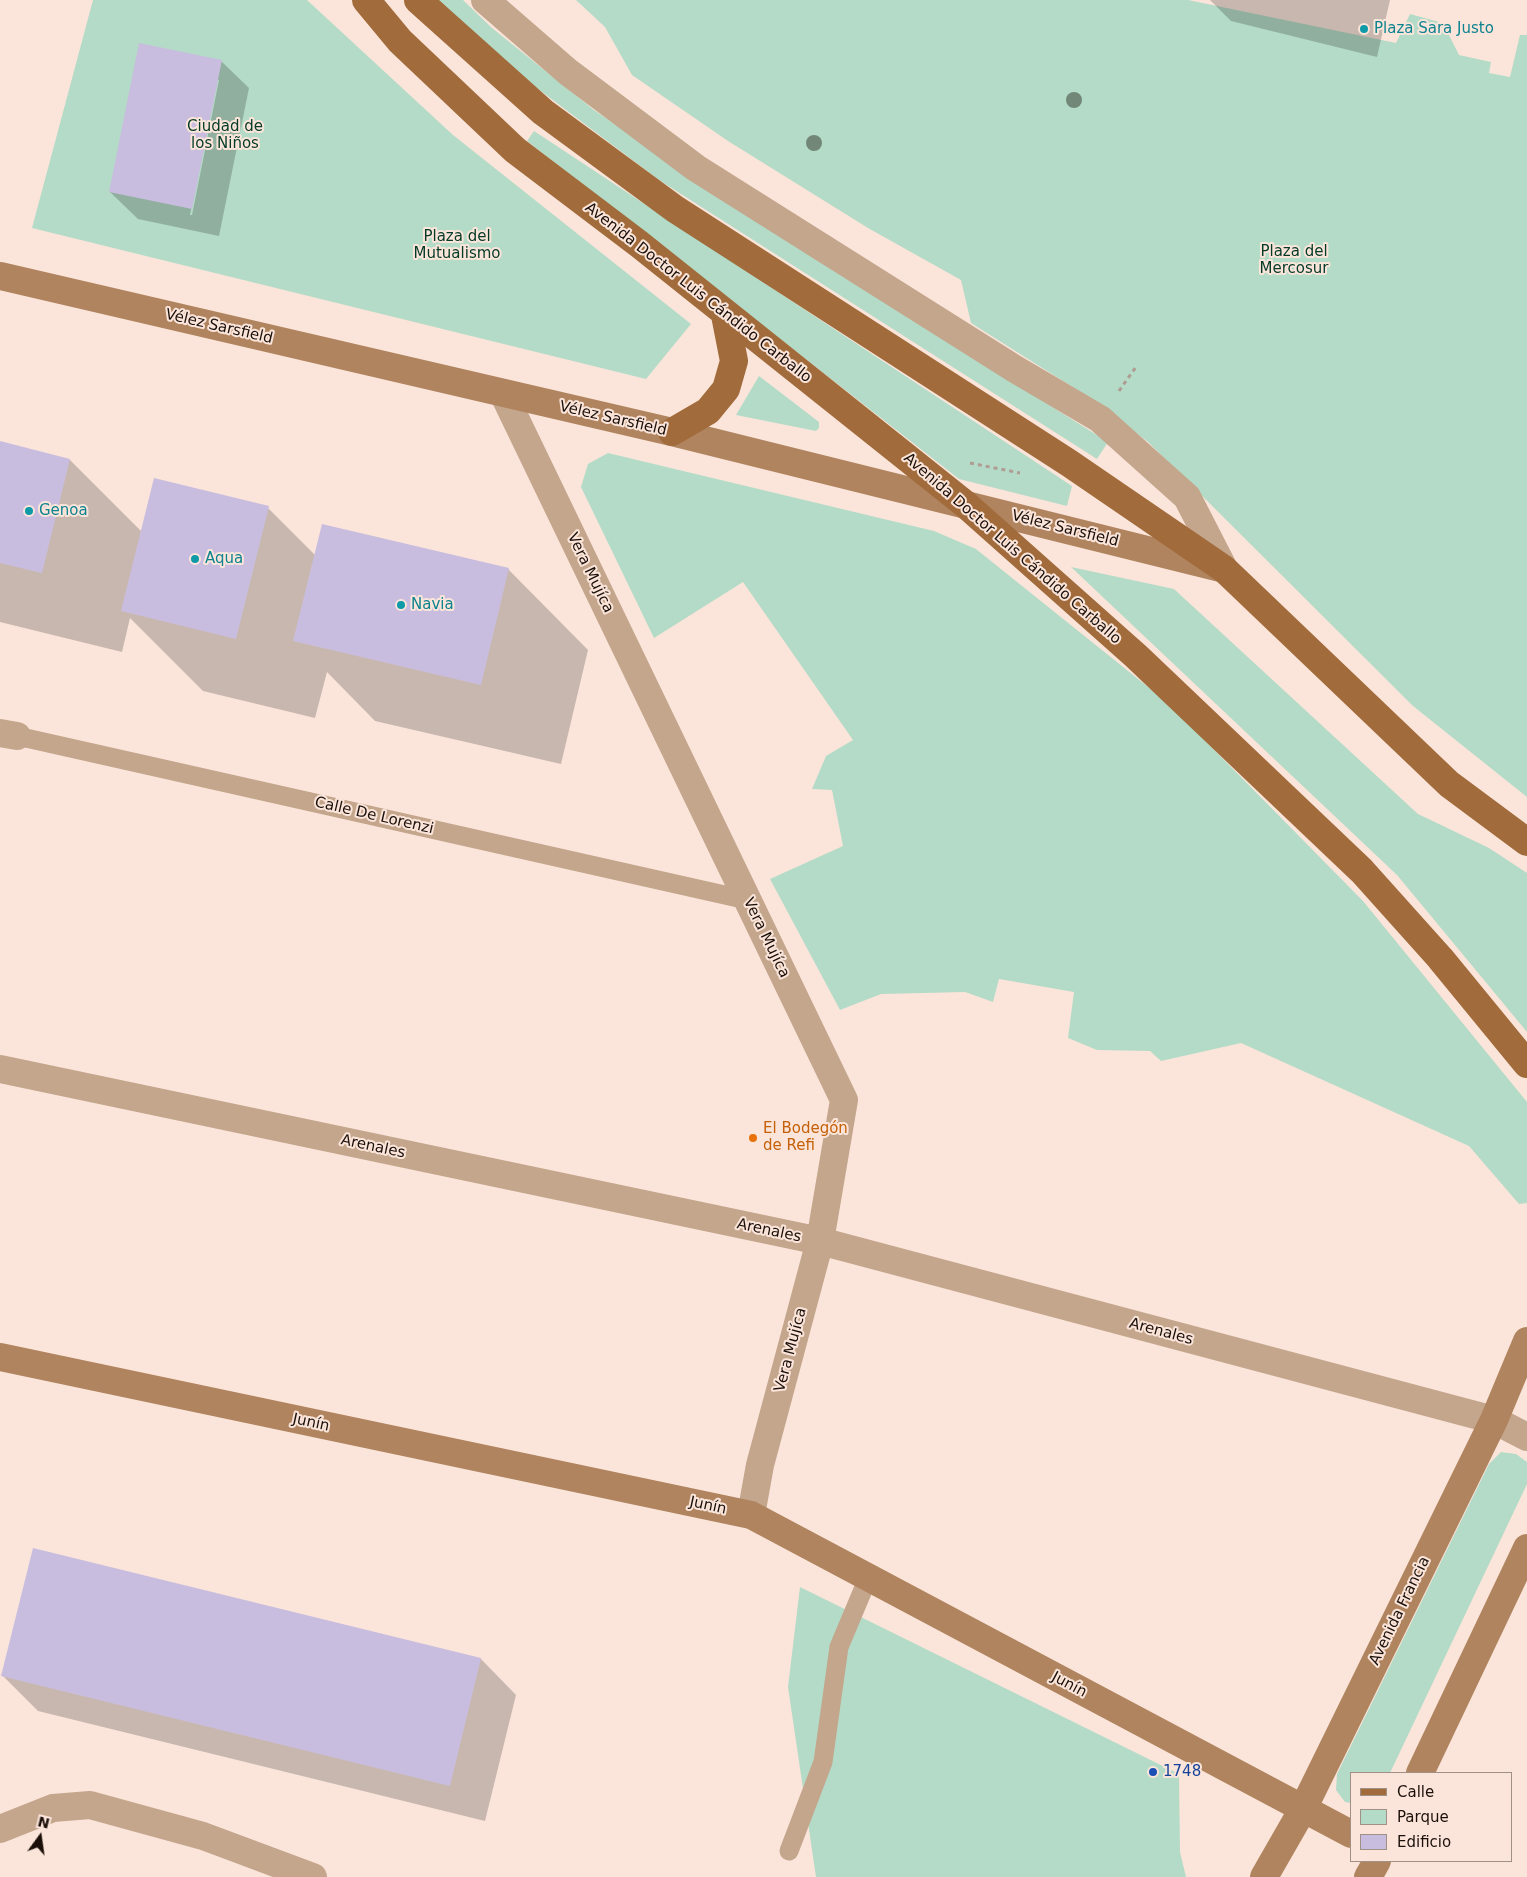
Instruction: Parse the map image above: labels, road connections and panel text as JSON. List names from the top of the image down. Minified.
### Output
{"streets":{"main road":["Avenida Doctor Luis Cándido Carballo","Vélez Sarsfield","Junín","Avenida Francia"],"street":["Vera Mujíca","Arenales"],"lane":["Calle De Lorenzi"]},"crossings":[["Avenida Doctor Luis Cándido Carballo","Vélez Sarsfield"],["Vélez Sarsfield","Vera Mujíca"],["Vera Mujíca","Calle De Lorenzi"],["Vera Mujíca","Arenales"],["Vera Mujíca","Junín"],["Arenales","Avenida Francia"],["Junín","Avenida Francia"]],"parks":["Ciudad de los Niños","Plaza del Mutualismo","Plaza del Mercosur"],"places":["Plaza Sara Justo","Genoa","Aqua","Navia","El Bodegón de Refi","1748"],"legend":["Calle","Parque","Edificio"],"north":"top"}
